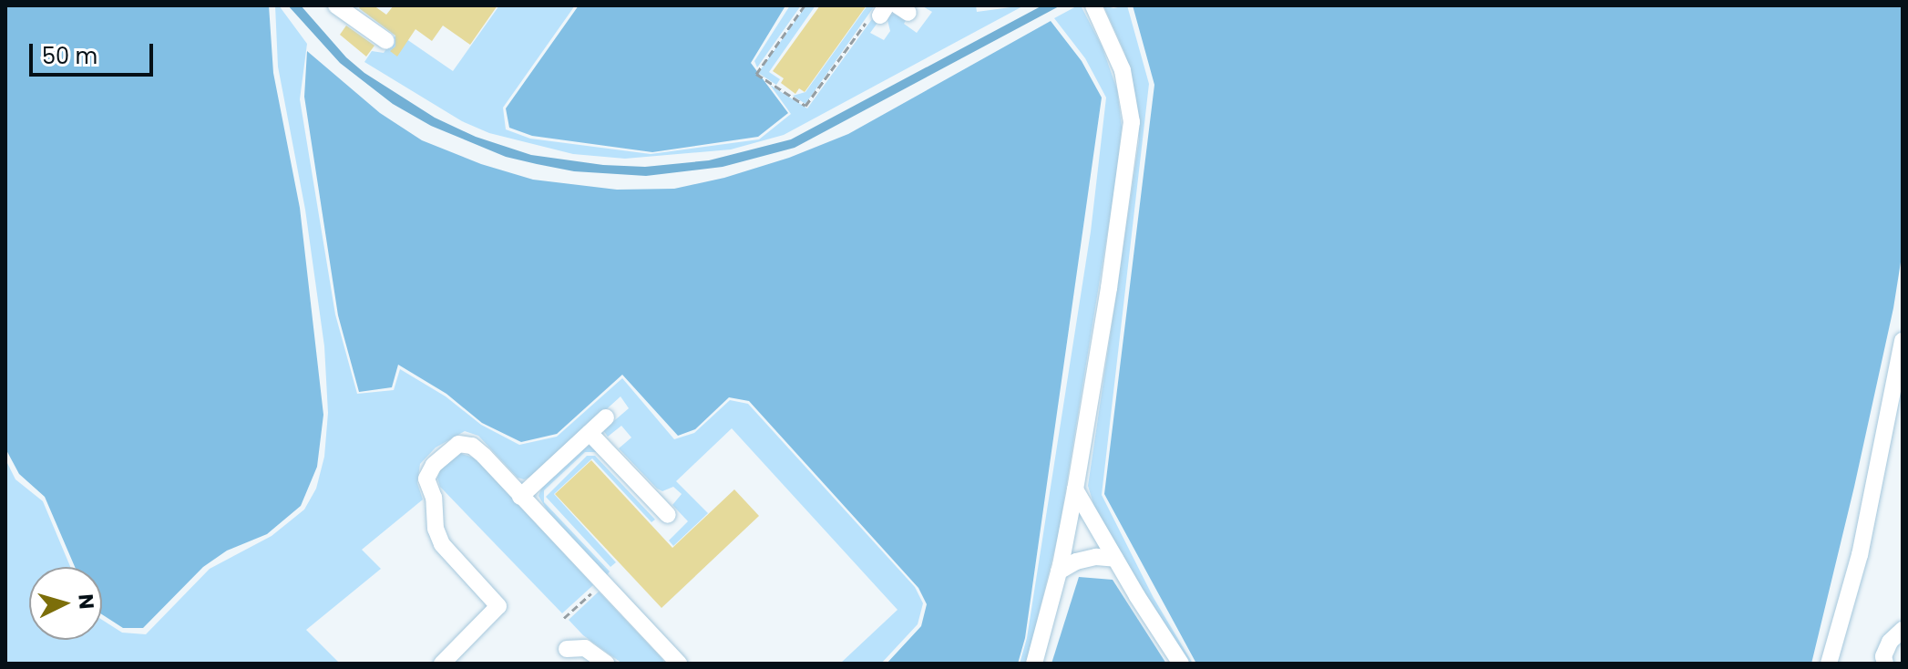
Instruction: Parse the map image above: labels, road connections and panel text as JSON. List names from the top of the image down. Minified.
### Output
{"scale_bar":"50 m","north":"right"}
